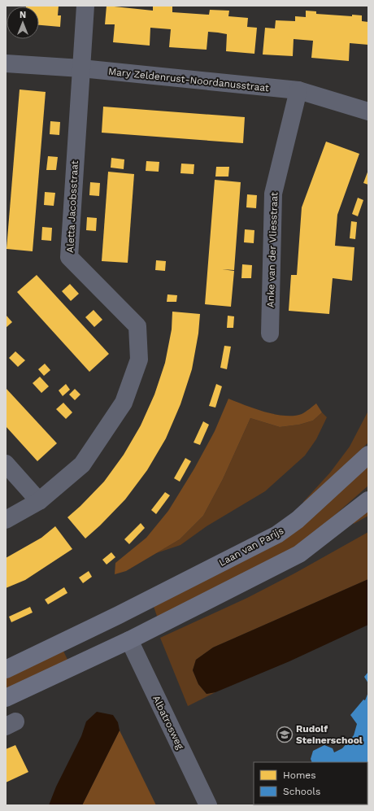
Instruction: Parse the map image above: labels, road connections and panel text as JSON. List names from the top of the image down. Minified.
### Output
{"streets":{"street":["Mary Zeldenrust-Noordanusstraat","Aletta Jacobsstraat","Anke van der Vliesstraat","Laan van Parijs","Albatrosweg"]},"crossings":[["Mary Zeldenrust-Noordanusstraat","Aletta Jacobsstraat"],["Mary Zeldenrust-Noordanusstraat","Anke van der Vliesstraat"]],"places":{"school or university":["Rudolf Steinerschool"]},"legend":["Homes","Schools"],"north":"top"}
